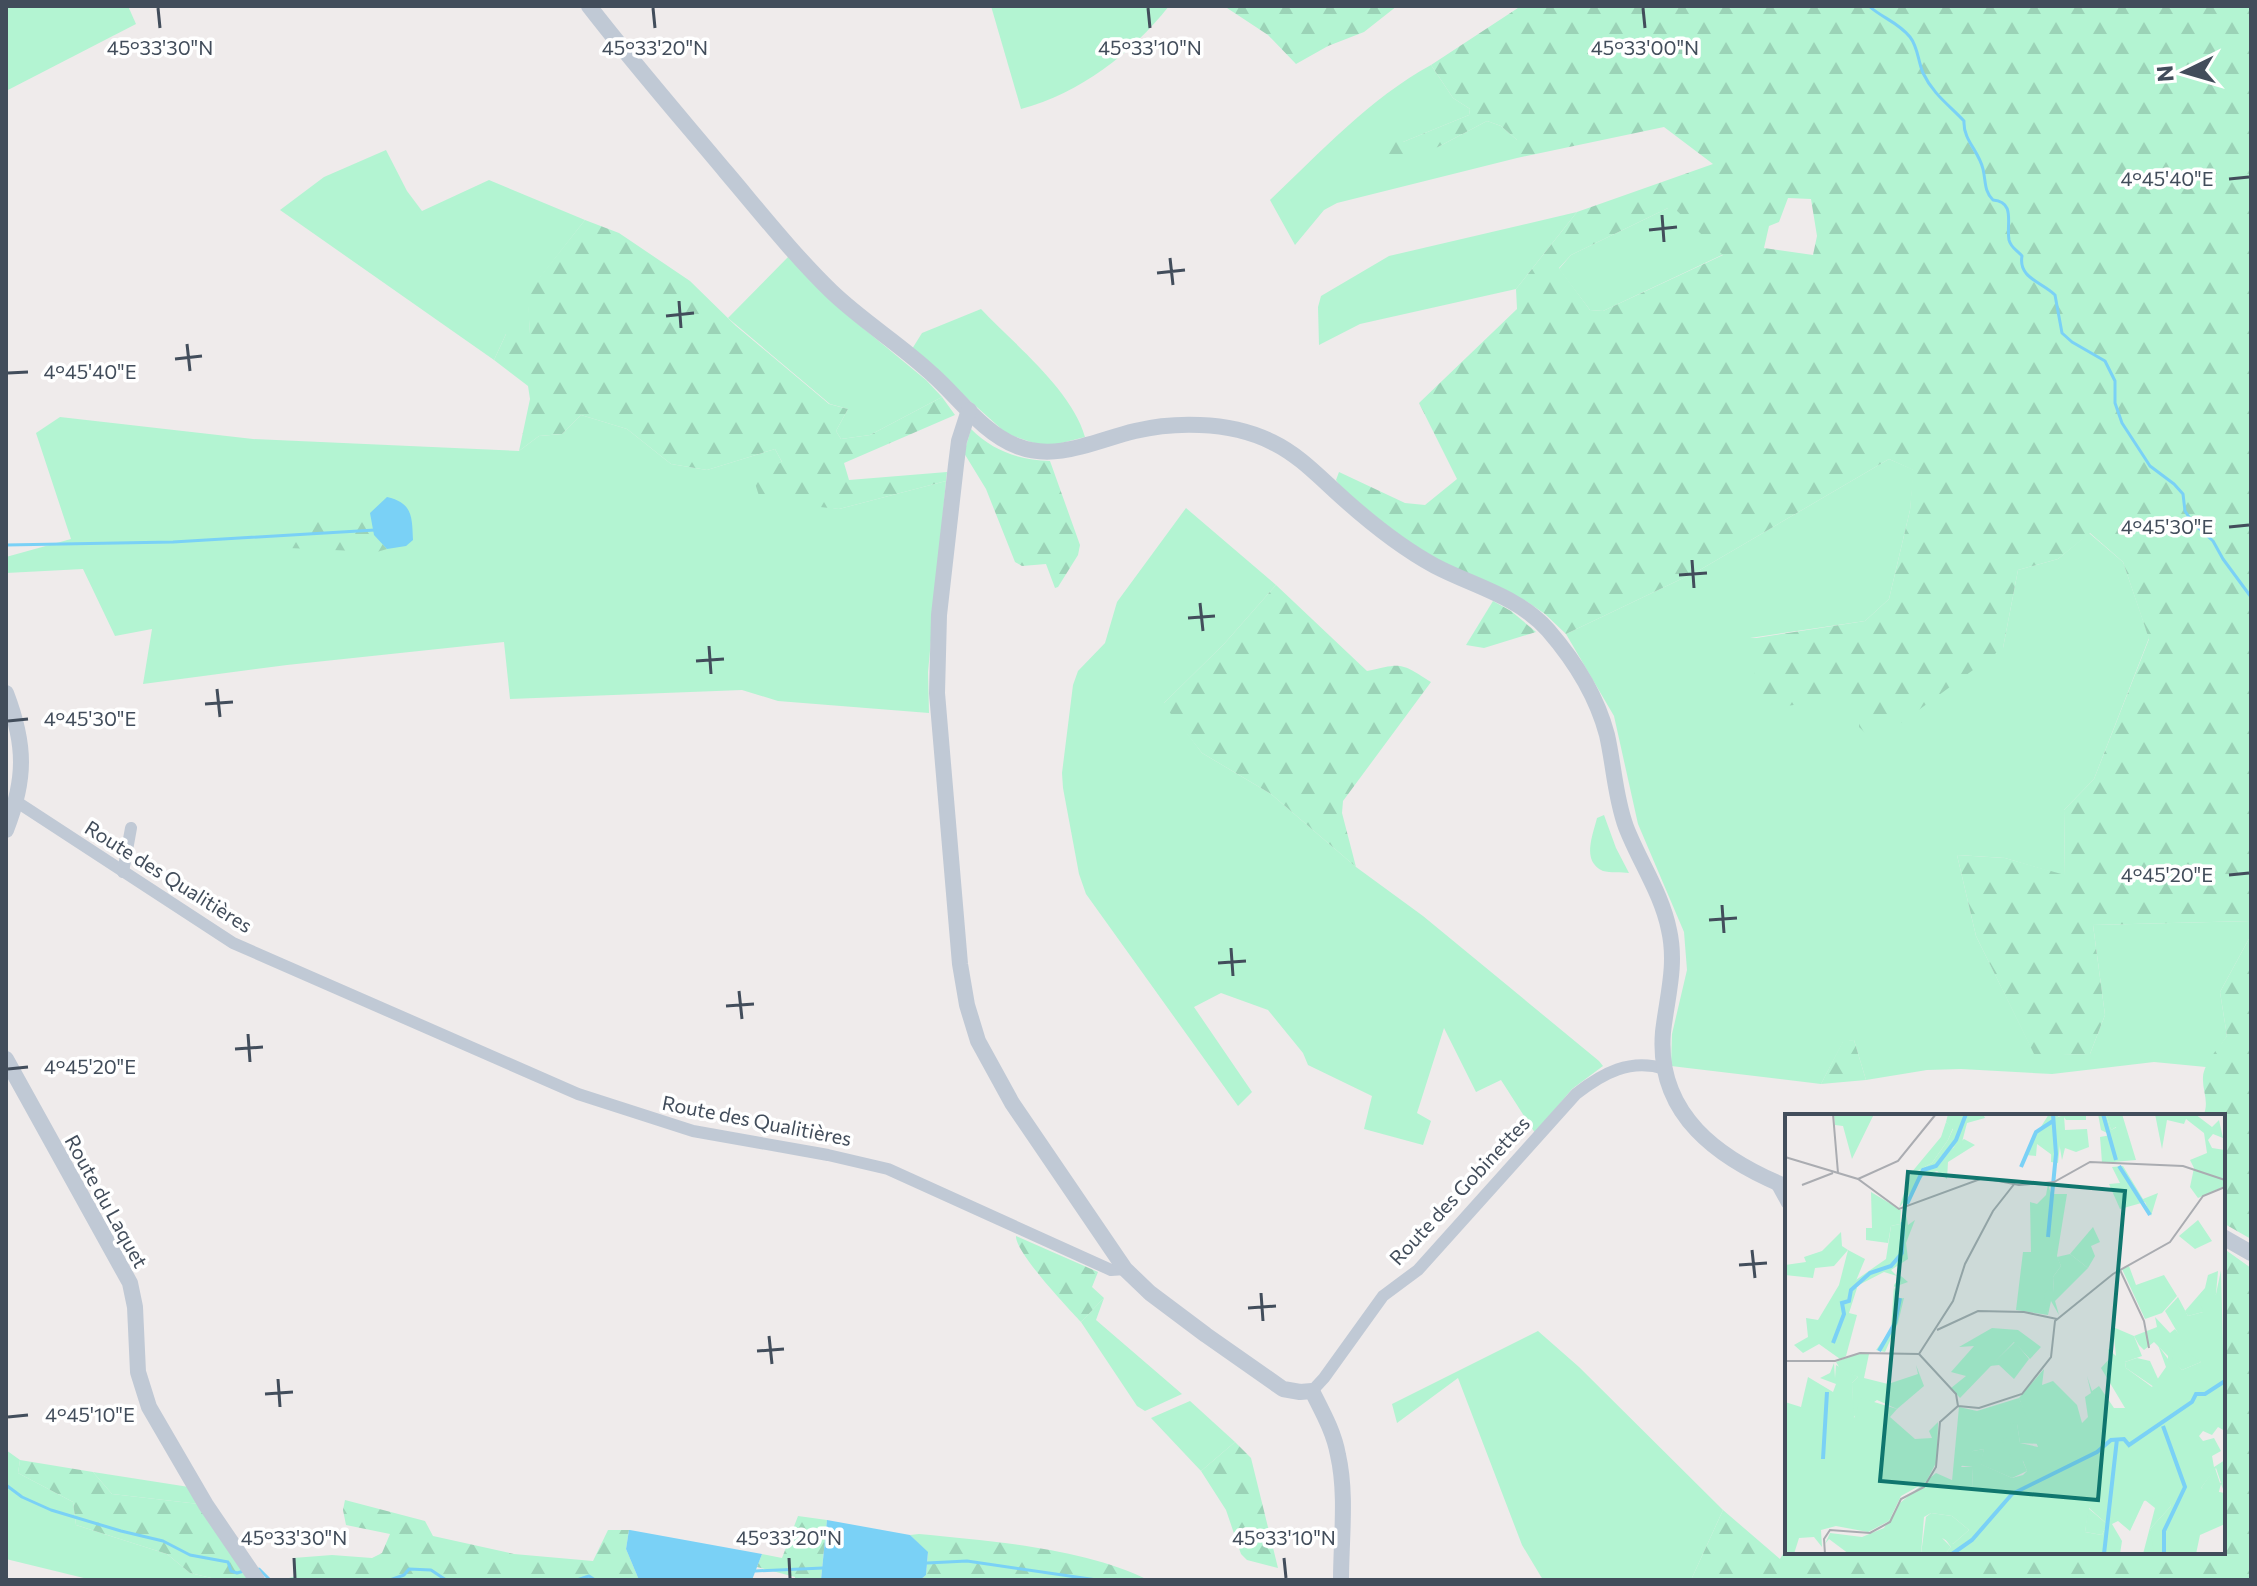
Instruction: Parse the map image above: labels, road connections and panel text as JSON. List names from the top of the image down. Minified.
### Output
{"streets":{"street":["Route des Qualitières","Route des Gobinettes","Route du Laquet"]},"crossings":[["Route des Qualitières","Route des Gobinettes"]],"north":"left","coordinates":["45°33'30\"N","45°33'20\"N","45°33'10\"N","45°33'00\"N","4°45'40\"E","4°45'30\"E","4°45'20\"E","4°45'10\"E"]}
